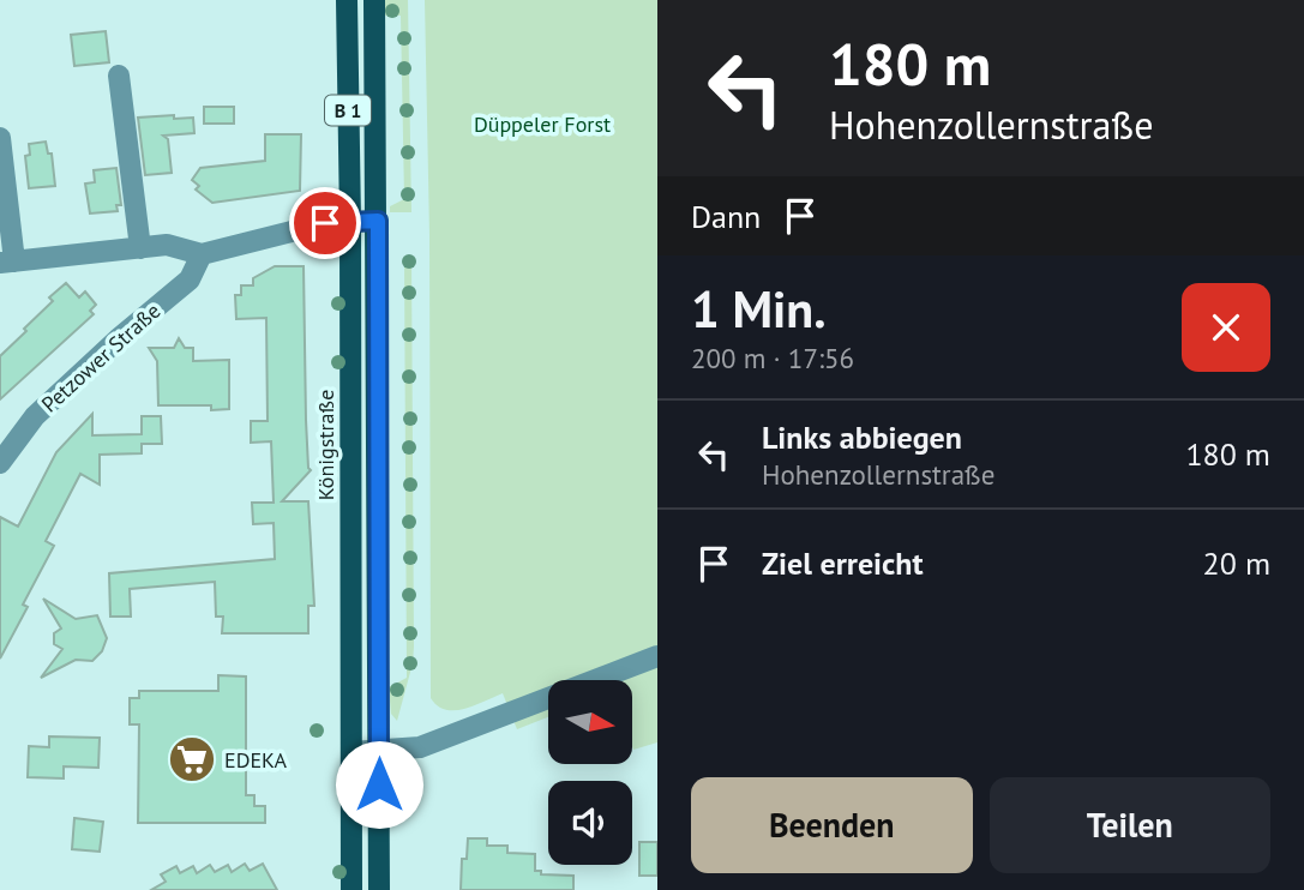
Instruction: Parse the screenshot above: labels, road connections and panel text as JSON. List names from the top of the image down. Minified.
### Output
{"streets":{"main road":["B 1","Königstraße"],"street":["Petzower Straße"]},"parks":["Düppeler Forst"],"places":{"supermarket":["EDEKA"]},"north":"right","page":{"turn":["180 m","Hohenzollernstraße"],"then":"Dann","heading":["1 Min.","200 m · 17:56"],"list":[{"name":"Links abbiegen","note":"Hohenzollernstraße","value":"180 m"},{"name":"Ziel erreicht","value":"20 m"}],"buttons":["Beenden","Teilen"]}}
